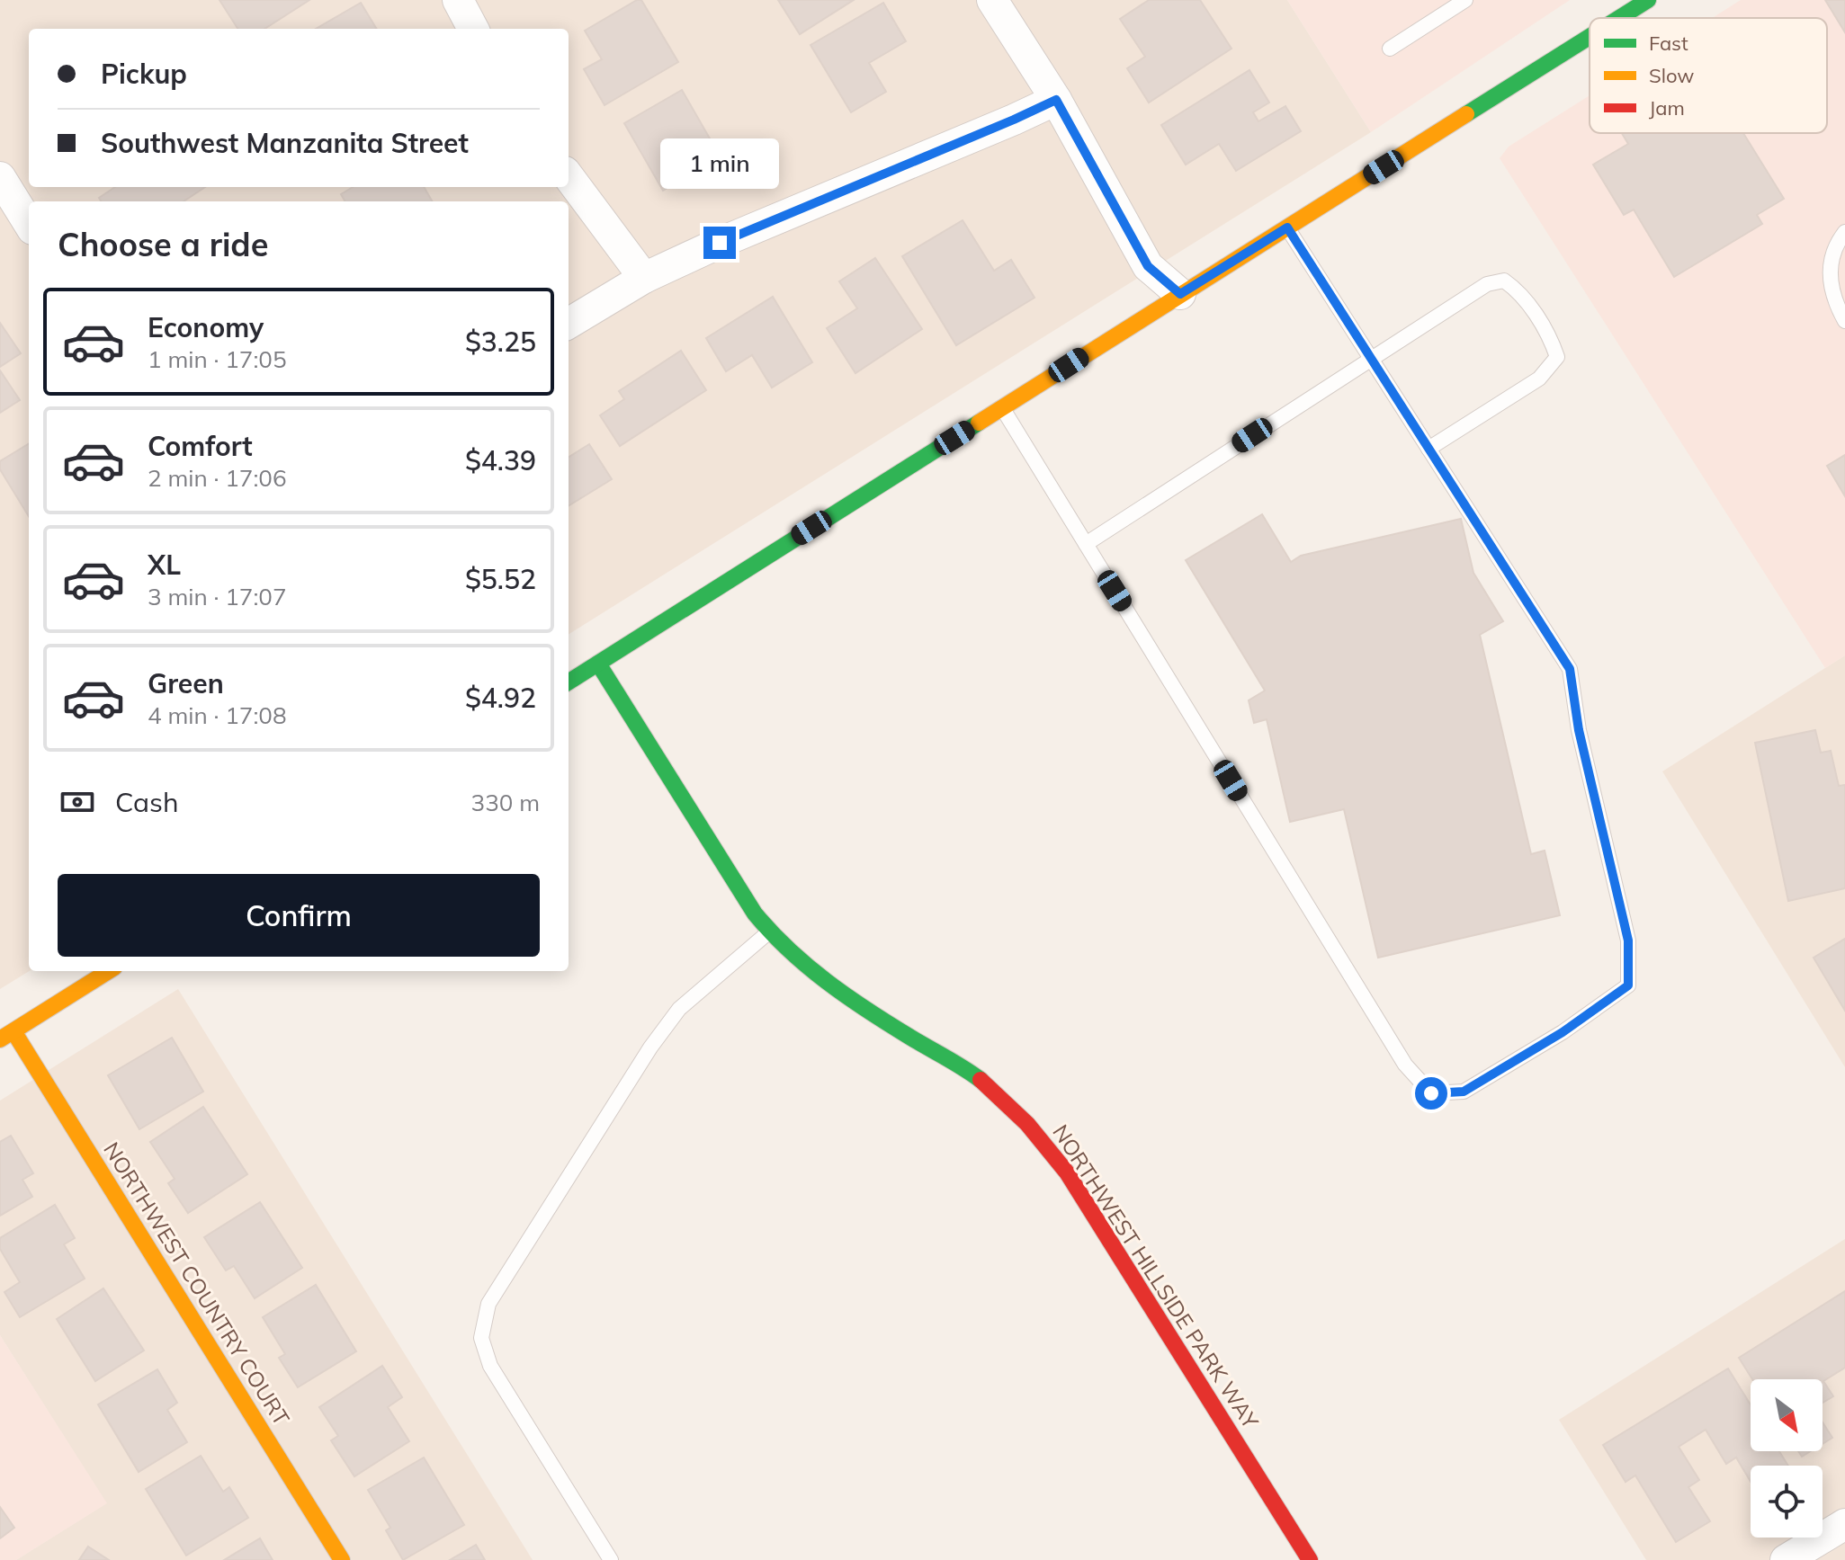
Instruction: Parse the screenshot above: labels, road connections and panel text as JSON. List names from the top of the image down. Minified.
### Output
{"streets":{"street":["NORTHWEST HILLSIDE PARK WAY","NORTHWEST COUNTRY COURT"]},"legend":["Fast","Slow","Jam"],"north":"bottom right","page":{"banner":["Pickup","Southwest Manzanita Street"],"bubble":"1 min","heading":"Choose a ride","list":[{"name":"Economy","note":"1 min · 17:05","value":"$3.25"},{"name":"Comfort","note":"2 min · 17:06","value":"$4.39"},{"name":"XL","note":"3 min · 17:07","value":"$5.52"},{"name":"Green","note":"4 min · 17:08","value":"$4.92"}],"pay":["Cash","330 m"],"buttons":"Confirm"}}
